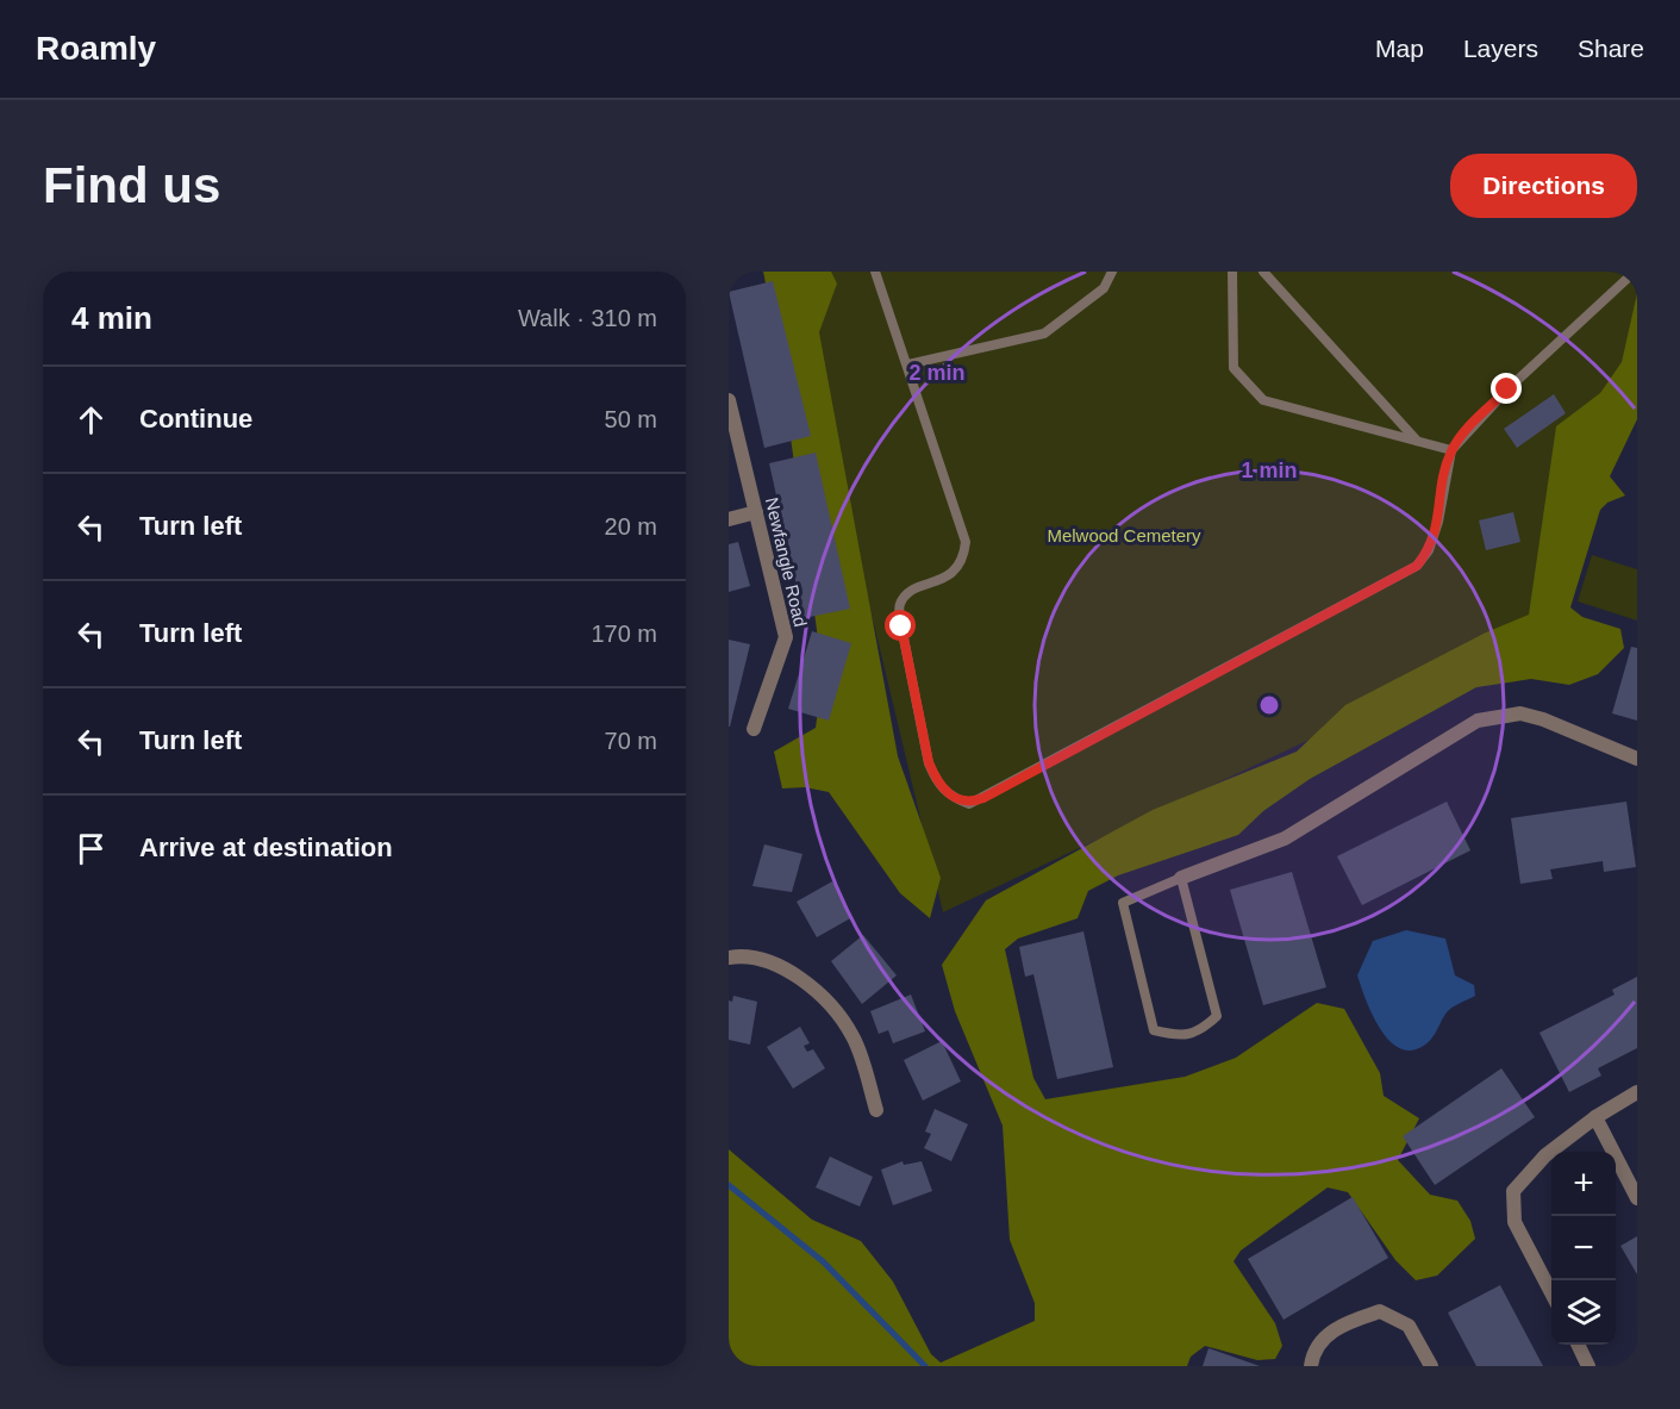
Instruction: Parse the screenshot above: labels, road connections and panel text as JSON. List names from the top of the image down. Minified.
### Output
{"streets":{"street":["Newfangle Road"]},"parks":["Melwood Cemetery"],"page":{"header":"Roamly","nav":["Map","Layers","Share"],"buttons":"Directions","title":"Find us","heading":["4 min","Walk · 310 m"],"list":[["Continue","50 m"],["Turn left","20 m"],["Turn left","170 m"],["Turn left","70 m"],"Arrive at destination"],"map_buttons":["+","−"]},"rings":["2 min","1 min"]}
